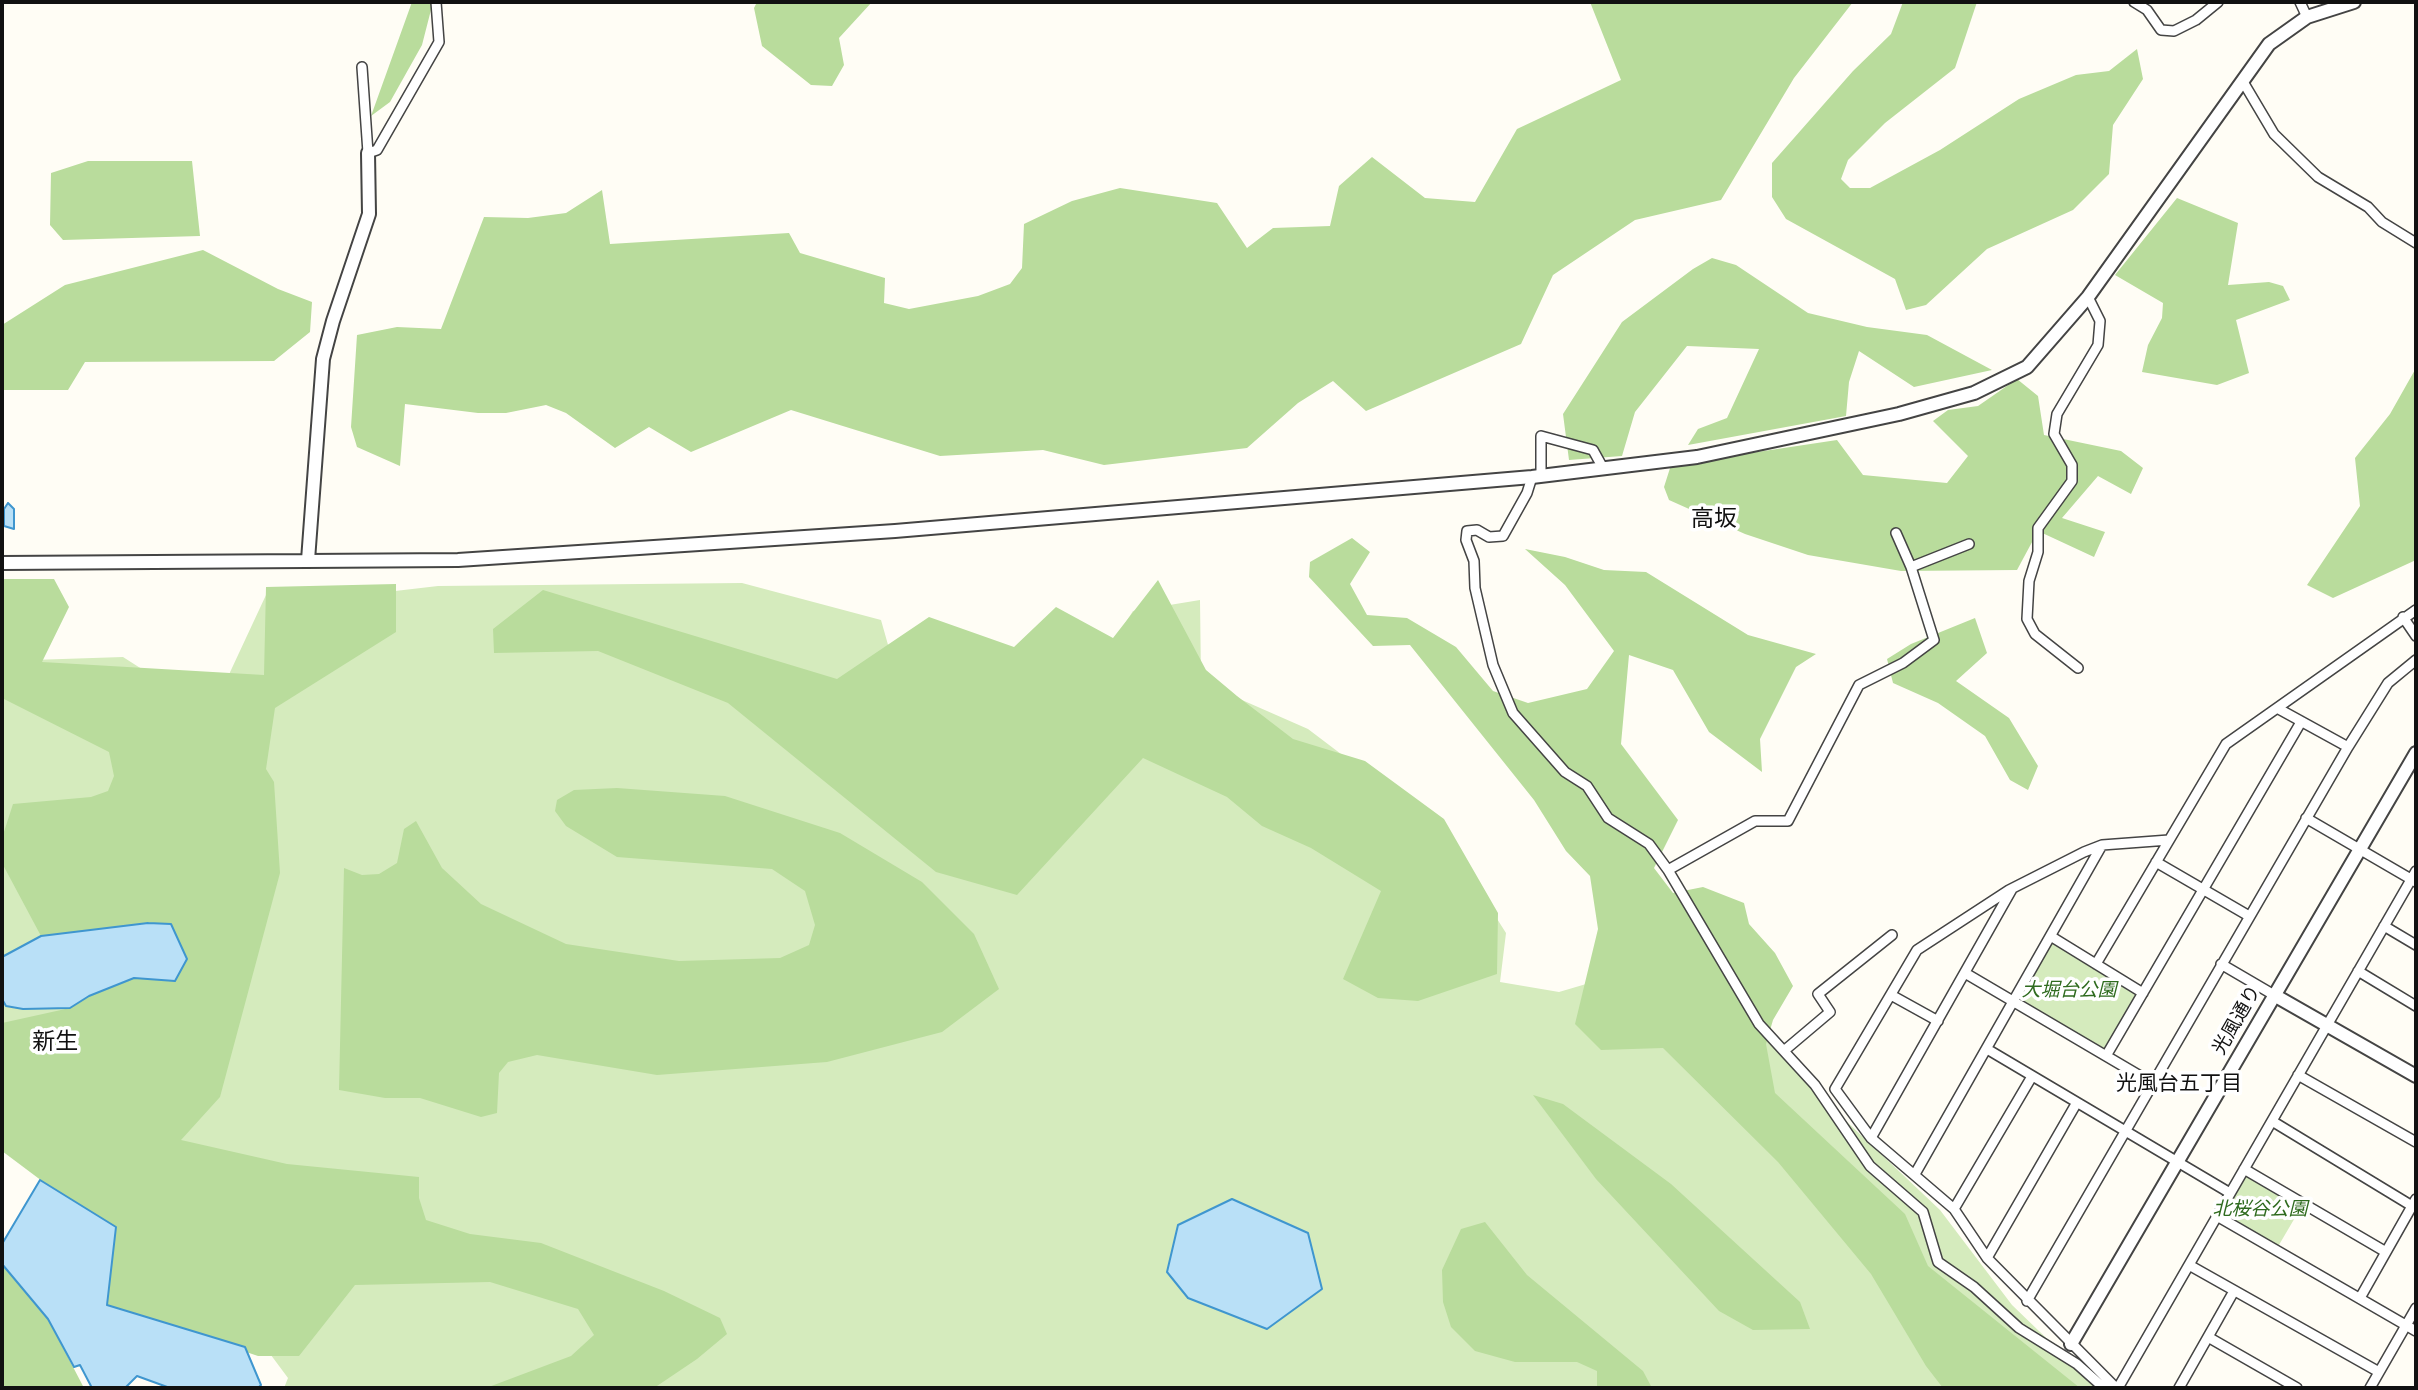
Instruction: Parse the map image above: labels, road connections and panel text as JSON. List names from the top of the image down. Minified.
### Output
{"streets":{"street":["光風通り"]},"districts":["高坂","新生","光風台五丁目"],"parks":["大堀台公園","北桜谷公園"]}
